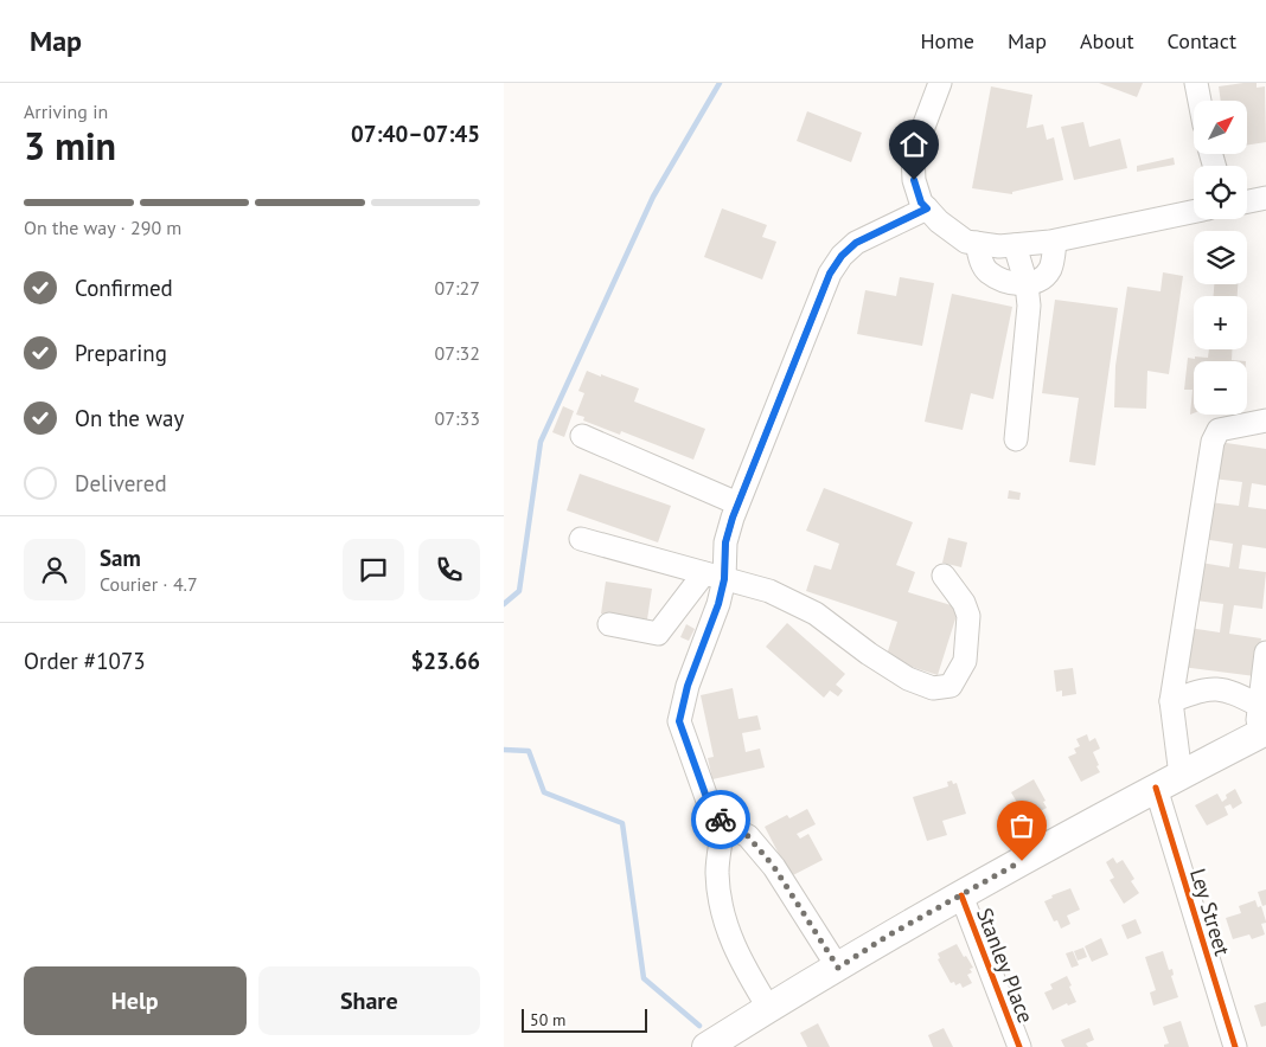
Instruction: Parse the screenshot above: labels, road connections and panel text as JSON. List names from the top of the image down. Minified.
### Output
{"streets":{"street":["Ley Street","Stanley Place"]},"scale_bar":"50 m","north":"top right","page":{"header":"Map","nav":["Home","Map","About","Contact"],"heading":["3 min","Arriving in","07:40–07:45"],"panel":["Sam","Courier · 4.7","Order #1073","$23.66"],"map_buttons":["+","−"],"bar":"On the way · 290 m","list":[["Confirmed","07:27"],["Preparing","07:32"],["On the way","07:33"],"Delivered"],"buttons":["Help","Share"],"scale":"50 m"}}
